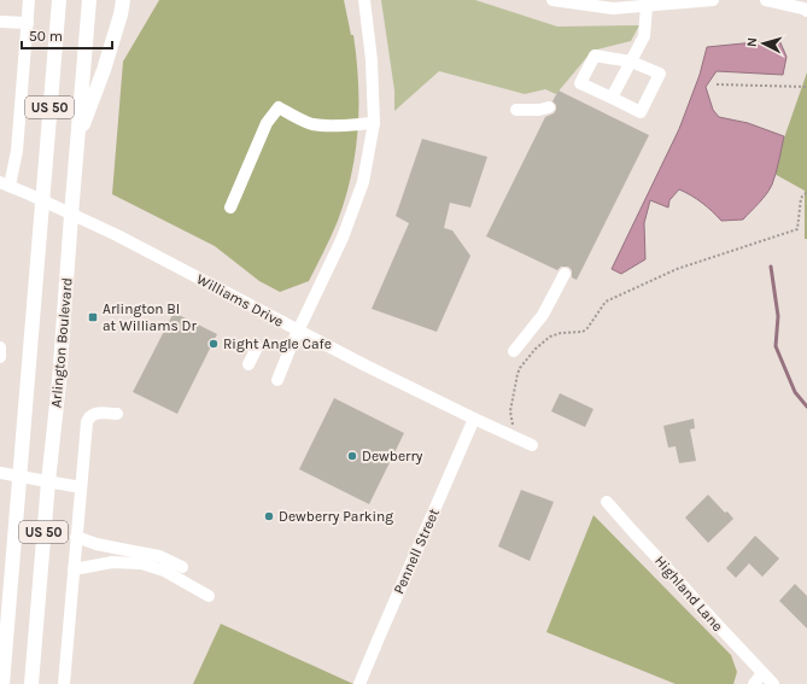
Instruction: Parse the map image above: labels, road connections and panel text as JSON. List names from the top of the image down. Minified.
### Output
{"streets":{"main road":["US 50","Arlington Boulevard"],"street":["Williams Drive","Pennell Street","Highland Lane"]},"crossings":[["Williams Drive","Arlington Boulevard"],["Williams Drive","Pennell Street"]],"places":{"transit":["Arlington Bl at Williams Dr"],"other":["Right Angle Cafe","Dewberry","Dewberry Parking"]},"scale_bar":"50 m","north":"left"}
